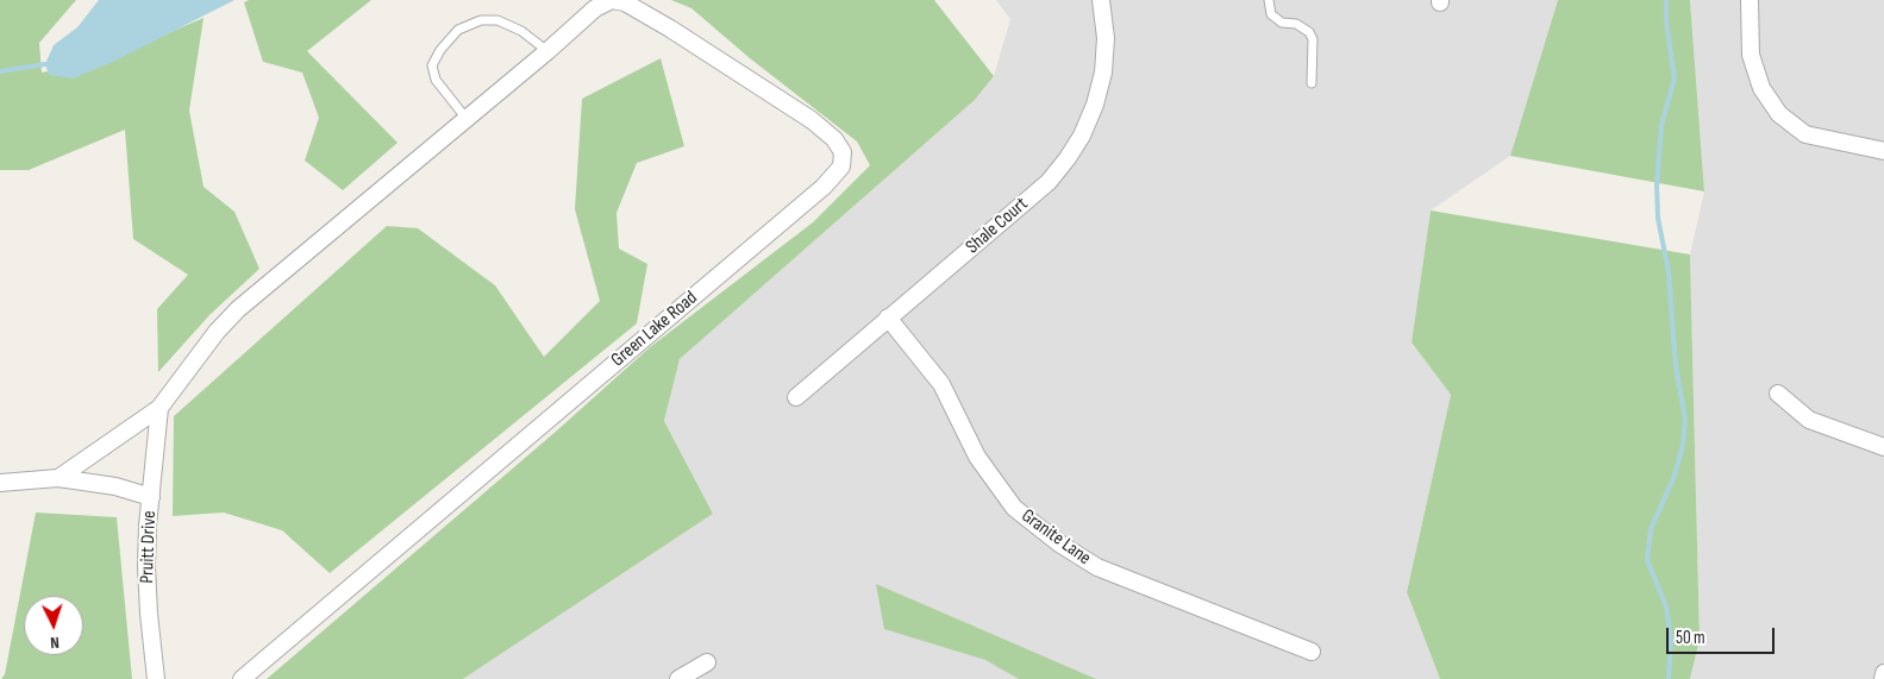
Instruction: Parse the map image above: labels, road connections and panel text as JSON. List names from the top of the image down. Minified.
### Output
{"streets":{"street":["Shale Court","Green Lake Road","Granite Lane","Pruitt Drive"]},"crossings":[["Shale Court","Granite Lane"],["Green Lake Road","Pruitt Drive"]],"scale_bar":"50 m","north":"bottom"}
